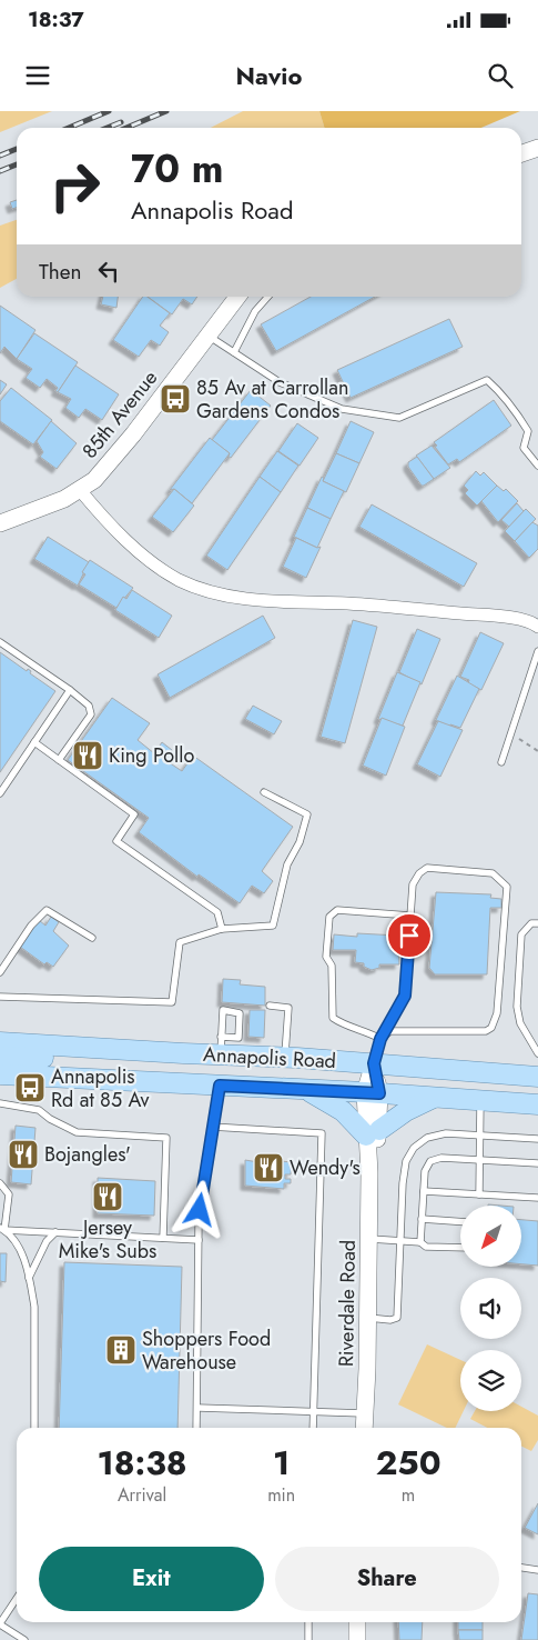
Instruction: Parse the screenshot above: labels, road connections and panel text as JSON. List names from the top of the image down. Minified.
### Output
{"streets":{"main road":["85th Avenue","Annapolis Road","Riverdale Road"]},"crossings":[["Annapolis Road","Riverdale Road"]],"places":{"bus stop":["85 Av at Carrollan Gardens Condos","Annapolis Rd at 85 Av"],"restaurant":["King Pollo","Bojangles'","Wendy's","Jersey Mike's Subs"],"building":["Shoppers Food Warehouse"]},"north":"bottom left","page":{"status":"18:37","header":"Navio","turn":["70 m","Annapolis Road"],"then":"Then","eta":["18:38","Arrival","1","min","250","m"],"buttons":["Exit","Share"]}}
